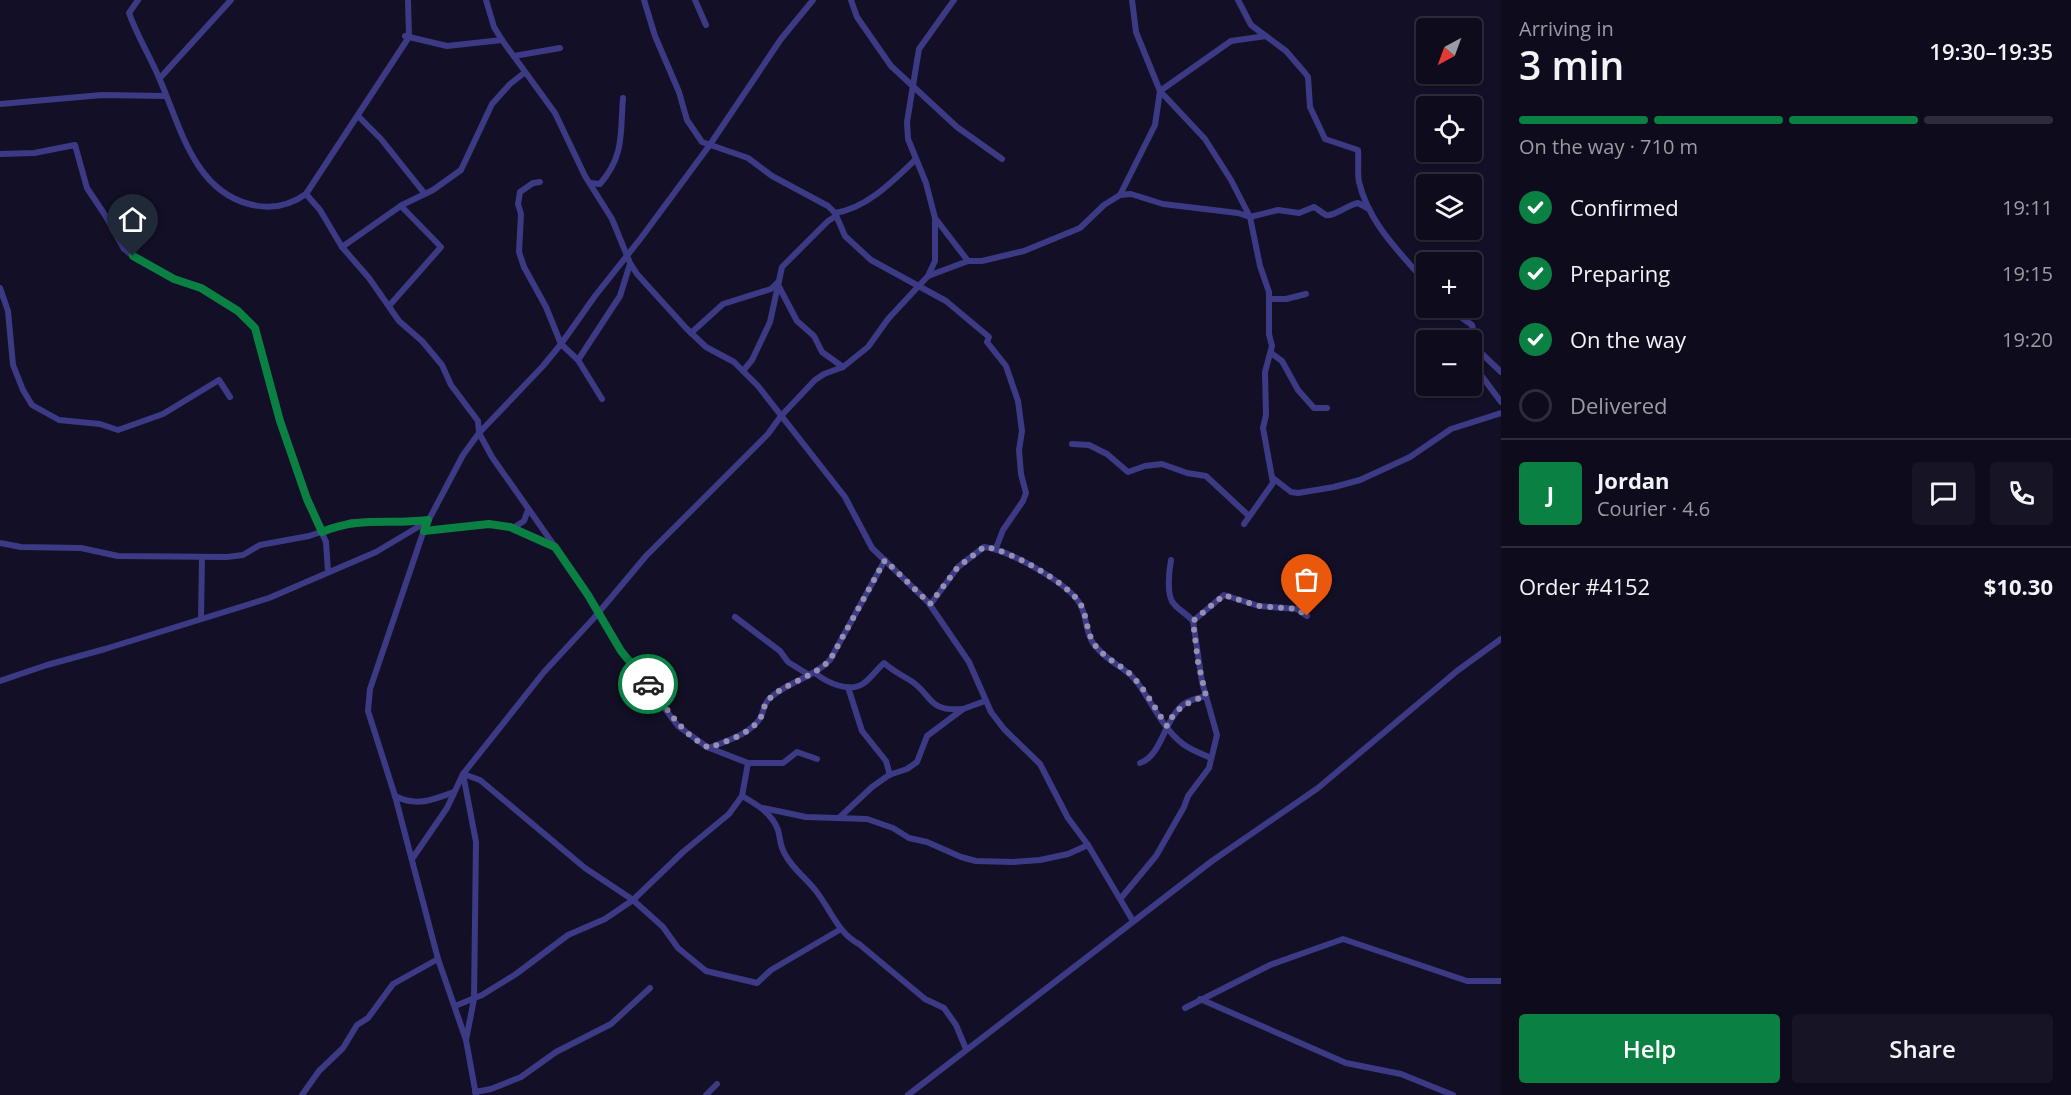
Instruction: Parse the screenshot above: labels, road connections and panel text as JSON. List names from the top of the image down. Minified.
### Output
{"north":"bottom left","page":{"heading":["3 min","Arriving in","19:30–19:35"],"panel":["Jordan","Courier · 4.6","Order #4152","$10.30"],"map_buttons":["+","−"],"bar":"On the way · 710 m","list":[["Confirmed","19:11"],["Preparing","19:15"],["On the way","19:20"],"Delivered"],"round":"J","buttons":["Help","Share"]}}
